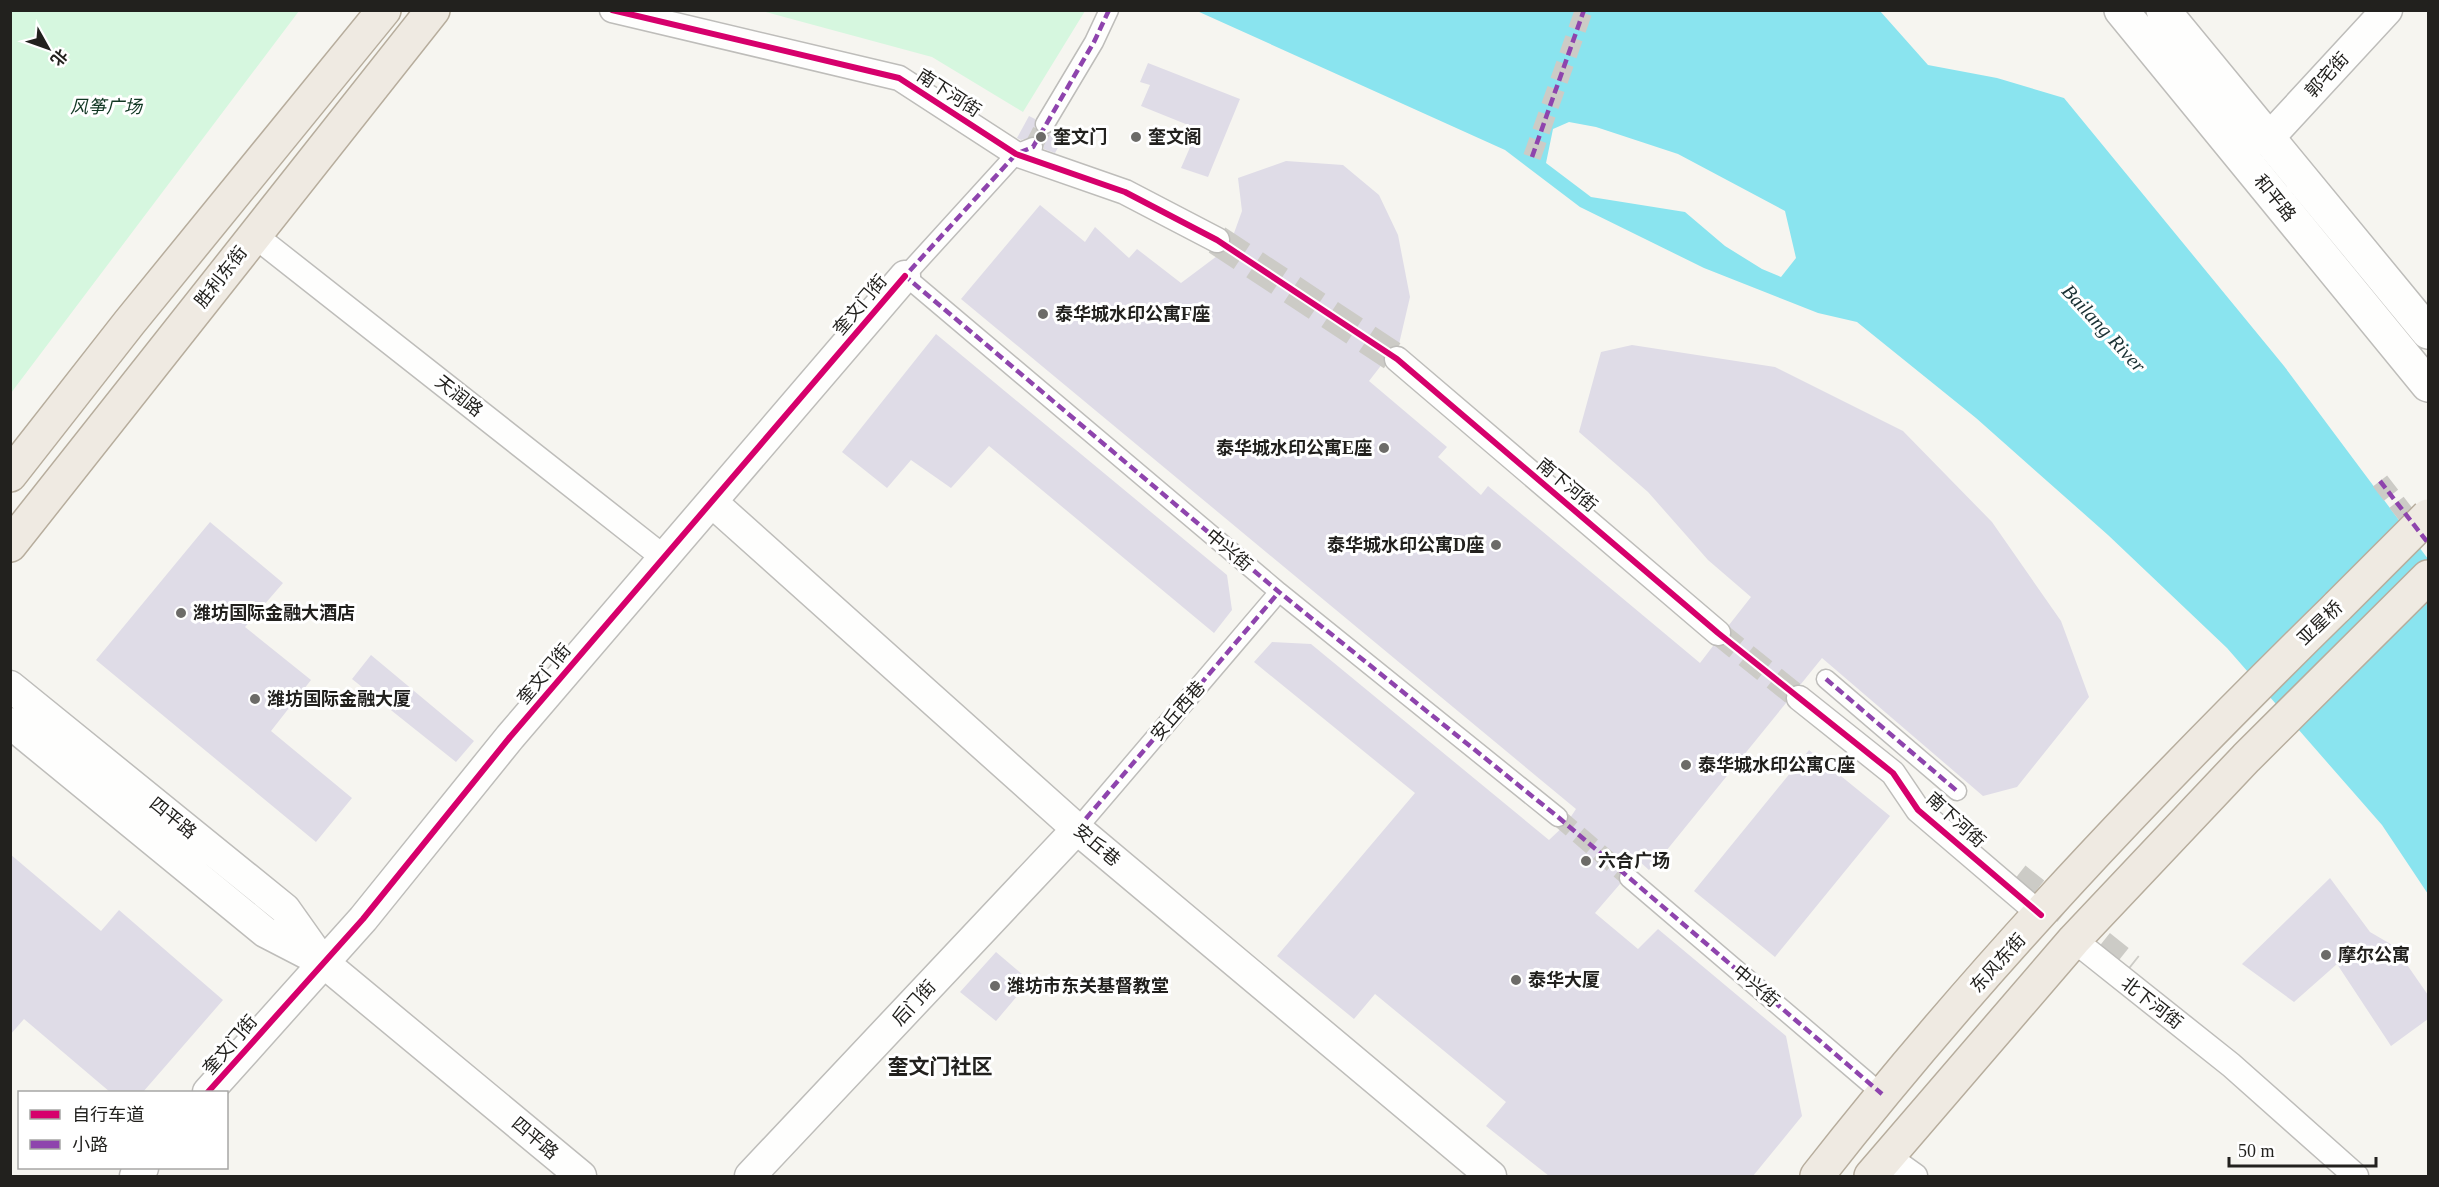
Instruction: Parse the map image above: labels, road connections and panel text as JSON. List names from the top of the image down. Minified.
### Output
{"streets":{"main road":["和平路","胜利东街","亚星桥","东风东街"],"street":["郭宅街","南下河街","奎文门街","天润路","中兴街","安丘西巷","四平路","安丘巷","后门街","北下河街"]},"crossings":[["郭宅街","和平路"],["南下河街","奎文门街"],["南下河街","东风东街"],["胜利东街","天润路"],["奎文门街","天润路"],["奎文门街","中兴街"],["奎文门街","四平路"],["奎文门街","安丘巷"],["中兴街","安丘西巷"],["中兴街","东风东街"],["亚星桥","东风东街"],["安丘西巷","安丘巷"],["安丘西巷","后门街"],["安丘巷","后门街"]],"districts":["奎文门社区"],"water":["Bailang River"],"parks":["风筝广场"],"places":["奎文门","奎文阁","泰华城水印公寓F座","泰华城水印公寓E座","泰华城水印公寓D座","潍坊国际金融大酒店","潍坊国际金融大厦","泰华城水印公寓C座","六合广场","摩尔公寓","泰华大厦","潍坊市东关基督教堂"],"legend":["自行车道","小路"],"scale_bar":"50 m","north":"bottom right"}
